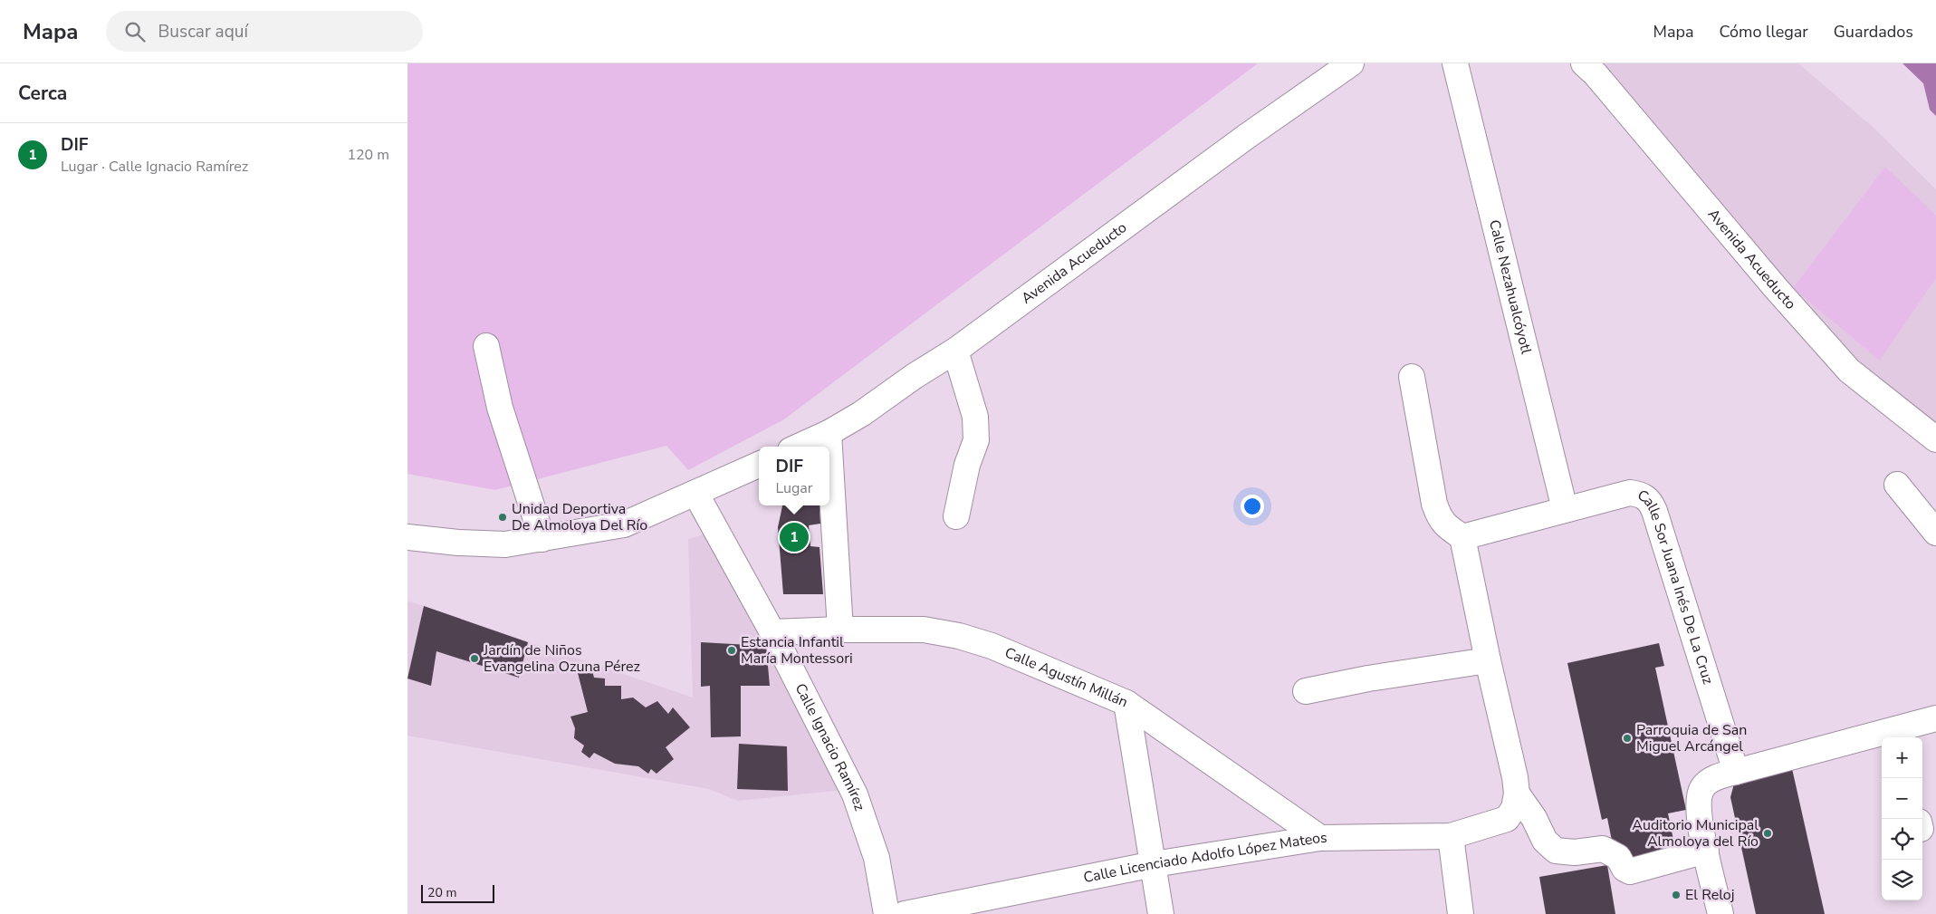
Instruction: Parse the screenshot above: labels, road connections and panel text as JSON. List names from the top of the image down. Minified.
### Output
{"streets":{"street":["Avenida Acueducto","Calle Nezahualcóyotl","Calle Sor Juana Inés De La Cruz","Calle Agustín Millán","Calle Ignacio Ramírez","Calle Licenciado Adolfo López Mateos"]},"crossings":[["Calle Nezahualcóyotl","Calle Sor Juana Inés De La Cruz"],["Calle Agustín Millán","Calle Ignacio Ramírez"],["Calle Agustín Millán","Calle Licenciado Adolfo López Mateos"]],"places":["Unidad Deportiva De Almoloya Del Río","Estancia Infantil María Montessori","Jardín de Niños Evangelina Ozuna Pérez","Parroquia de San Miguel Arcángel","Auditorio Municipal Almoloya del Río","El Reloj"],"scale_bar":"20 m","page":{"header":"Mapa","search":"Buscar aquí","nav":["Mapa","Cómo llegar","Guardados"],"heading":"Cerca","list":[{"mark":"1","name":"DIF","note":"Lugar · Calle Ignacio Ramírez","value":"120 m"}],"popup":["DIF","Lugar"],"pins":"1","map_buttons":["+","−"],"scale":"20 m"}}
